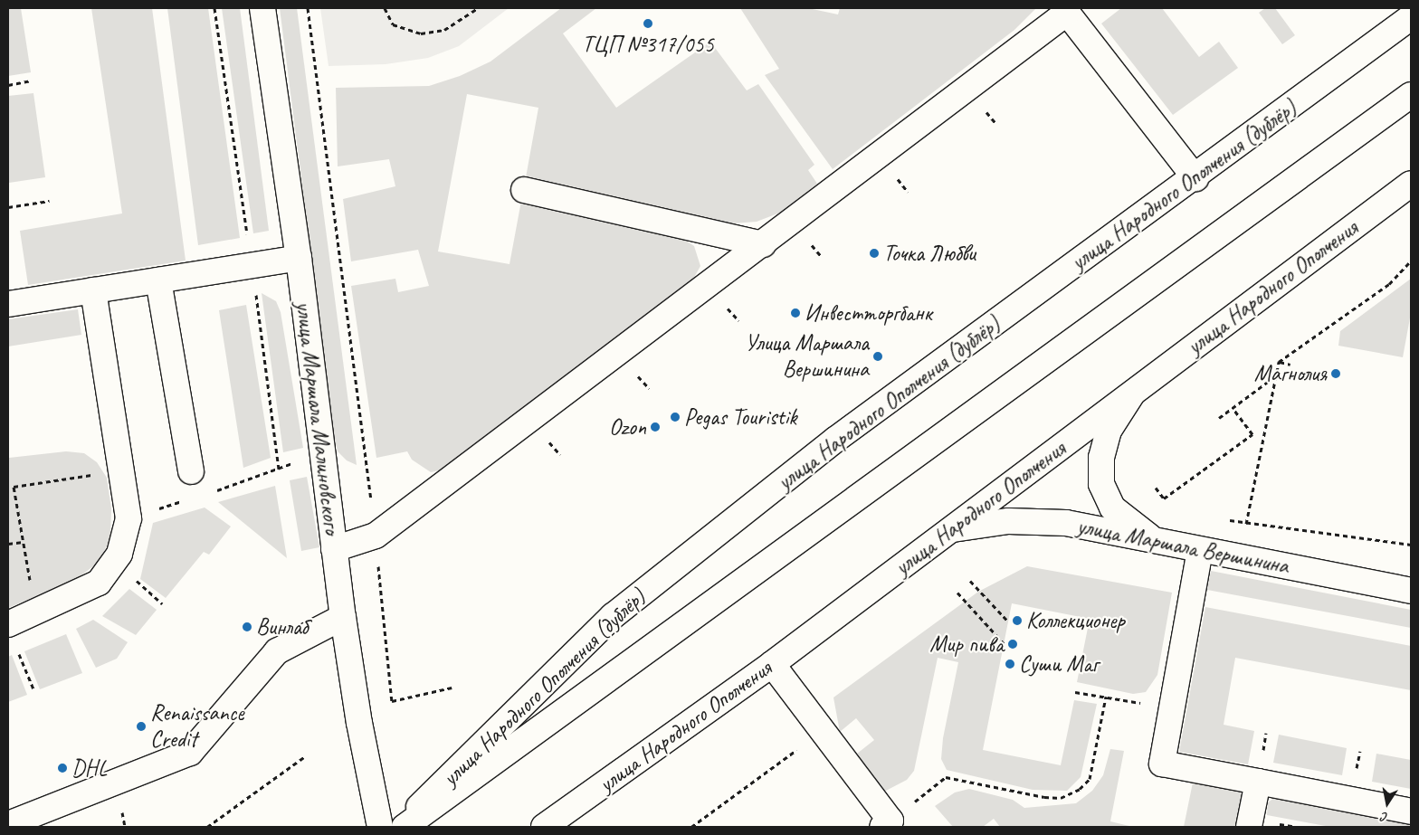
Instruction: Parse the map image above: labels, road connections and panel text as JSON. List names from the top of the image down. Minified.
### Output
{"streets":{"street":["улица Народного Ополчения (дублёр)","улица Народного Ополчения","улица Маршала Малиновского","улица Маршала Вершинина"]},"crossings":[["улица Народного Ополчения","улица Маршала Вершинина"]],"places":["ТЦП №317/055","Точка Любви","Инвестторгбанк","Улица Маршала Вершинина","Магнолия","Pegas Touristik","Ozon","Коллекционер","Винлаб","Мир пива","Cуши Маг","Renaissance Credit","DHL"],"north":"bottom"}
